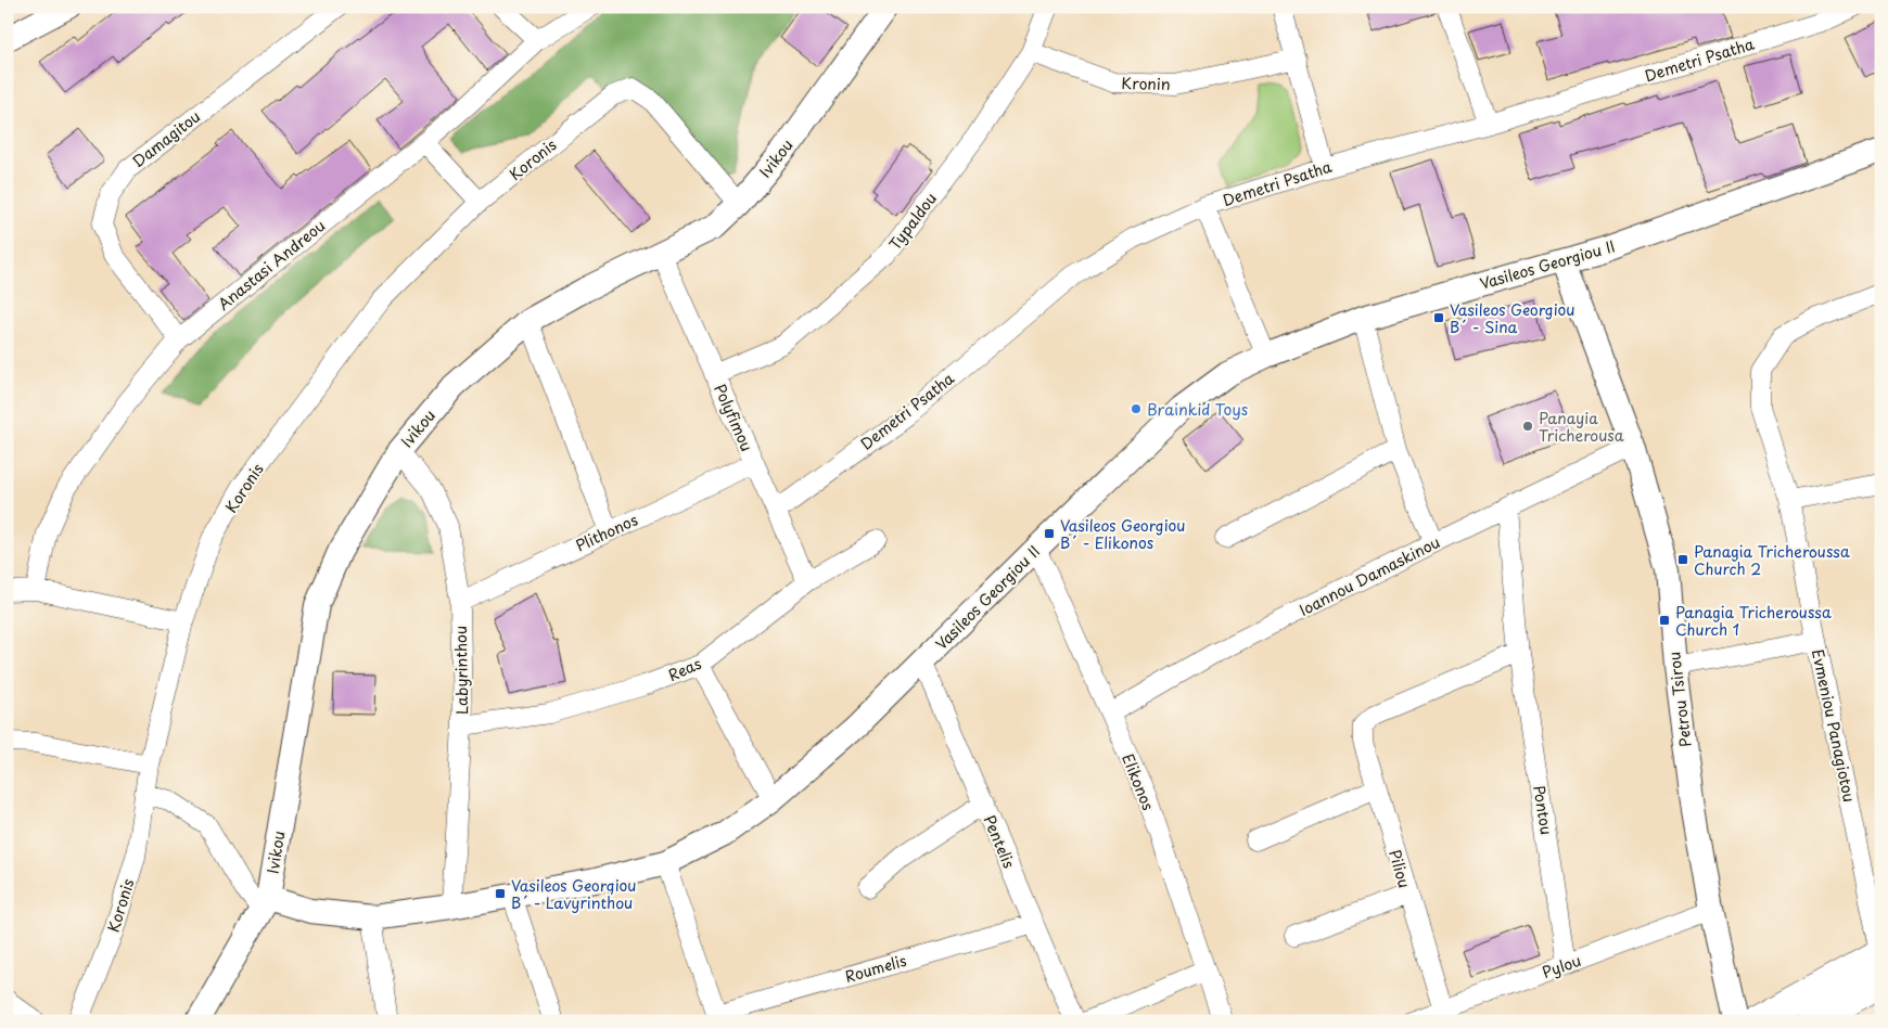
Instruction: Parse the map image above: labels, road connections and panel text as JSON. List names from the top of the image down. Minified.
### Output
{"streets":{"street":["Demetri Psatha","Kronin","Damagitou","Ivikou","Koronis","Typaldou","Anastasi Andreou","Vasileos Georgiou II","Polyfimou","Plithonos","Ioannou Damaskinou","Reas","Labyrinthou","Petrou Tsirou","Evmeniou Panagiotou","Elikonos","Pontou","Pentelis","Piliou","Pylou","Roumelis"]},"crossings":[["Demetri Psatha","Polyfimou"],["Kronin","Typaldou"],["Damagitou","Anastasi Andreou"],["Ivikou","Koronis"],["Ivikou","Vasileos Georgiou II"],["Ivikou","Polyfimou"],["Ivikou","Labyrinthou"],["Typaldou","Polyfimou"],["Vasileos Georgiou II","Labyrinthou"],["Vasileos Georgiou II","Petrou Tsirou"],["Vasileos Georgiou II","Elikonos"],["Vasileos Georgiou II","Pentelis"],["Polyfimou","Plithonos"],["Polyfimou","Reas"],["Plithonos","Labyrinthou"],["Ioannou Damaskinou","Petrou Tsirou"],["Ioannou Damaskinou","Elikonos"],["Ioannou Damaskinou","Pontou"],["Reas","Labyrinthou"],["Petrou Tsirou","Pylou"],["Pontou","Piliou"],["Pontou","Pylou"],["Pentelis","Roumelis"],["Piliou","Pylou"]],"places":{"transit":["Vasileos Georgiou B´ - Sina","Vasileos Georgiou B´ - Elikonos","Panagia Tricheroussa Church 2","Panagia Tricheroussa Church 1","Vasileos Georgiou B´ - Lavyrinthou"],"other":["Brainkid Toys","Panayia Tricherousa"]}}
